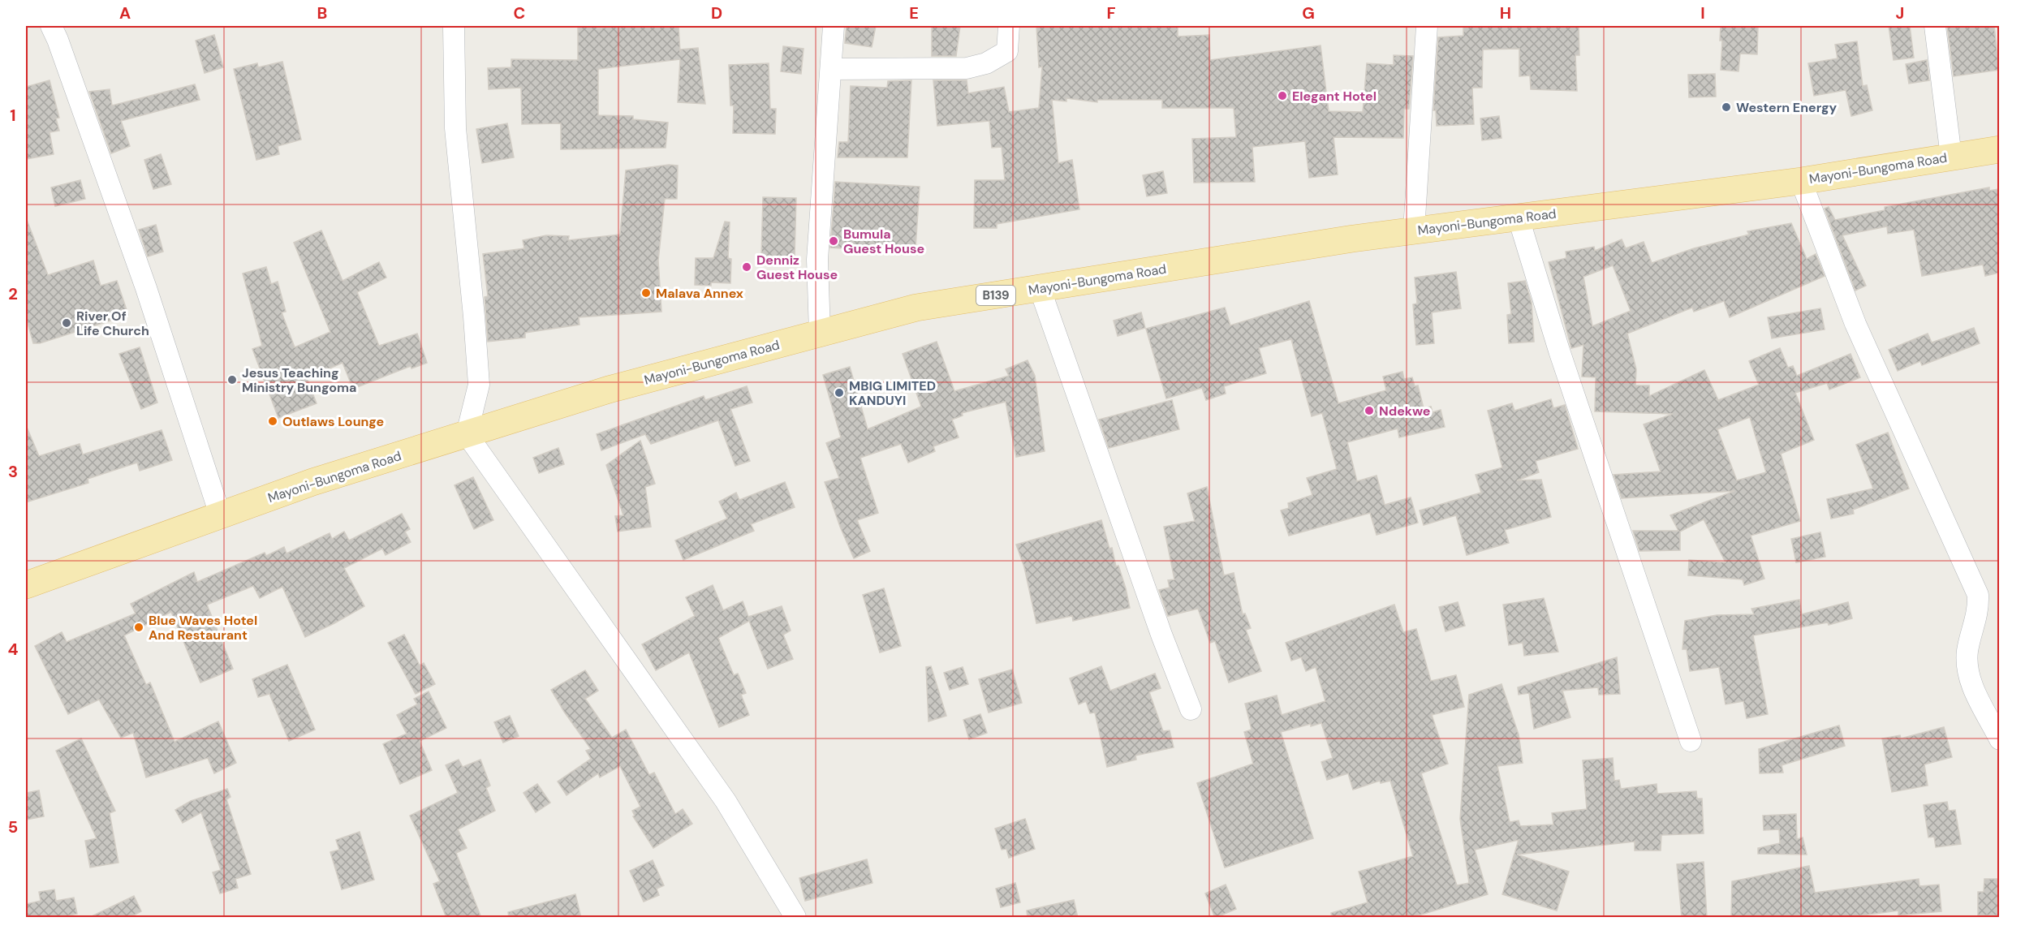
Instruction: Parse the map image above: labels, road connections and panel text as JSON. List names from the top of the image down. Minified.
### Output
{"streets":{"main road":["Mayoni-Bungoma Road","B139"]},"places":["Elegant Hotel","Western Energy","Bumula Guest House","Denniz Guest House","Malava Annex","River Of Life Church","Jesus Teaching Ministry Bungoma","MBIG LIMITED KANDUYI","Ndekwe","Outlaws Lounge","Blue Waves Hotel And Restaurant"],"grid":{"columns":["A","B","C","D","E","F","G","H","I","J"],"rows":["1","2","3","4","5"]}}
